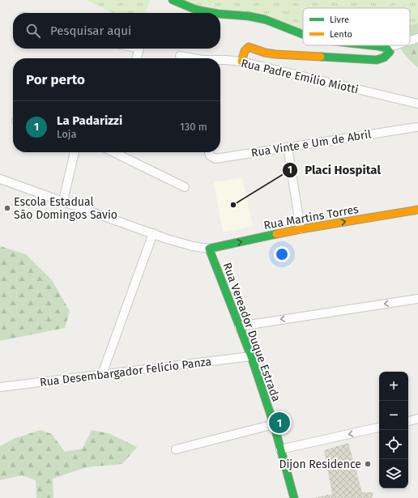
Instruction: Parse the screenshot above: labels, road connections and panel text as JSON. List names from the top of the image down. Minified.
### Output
{"streets":{"street":["Rua Padre Emílio Miotti","Rua Vinte e Um de Abril","Rua Martins Torres","Rua Vereador Duque Estrada","Rua Desembargador Felício Panza"]},"crossings":[["Rua Martins Torres","Rua Vereador Duque Estrada"],["Rua Vereador Duque Estrada","Rua Desembargador Felício Panza"]],"one_way":["Rua Martins Torres"],"places":["Placi Hospital","Escola Estadual São Domingos Savio","Dijon Residence"],"legend":["Livre","Lento"],"page":{"search":"Pesquisar aqui","heading":"Por perto","list":[{"mark":"1","name":"La Padarizzi","note":"Loja","value":"130 m"}],"map_buttons":["+","−"],"pins":"1"}}
